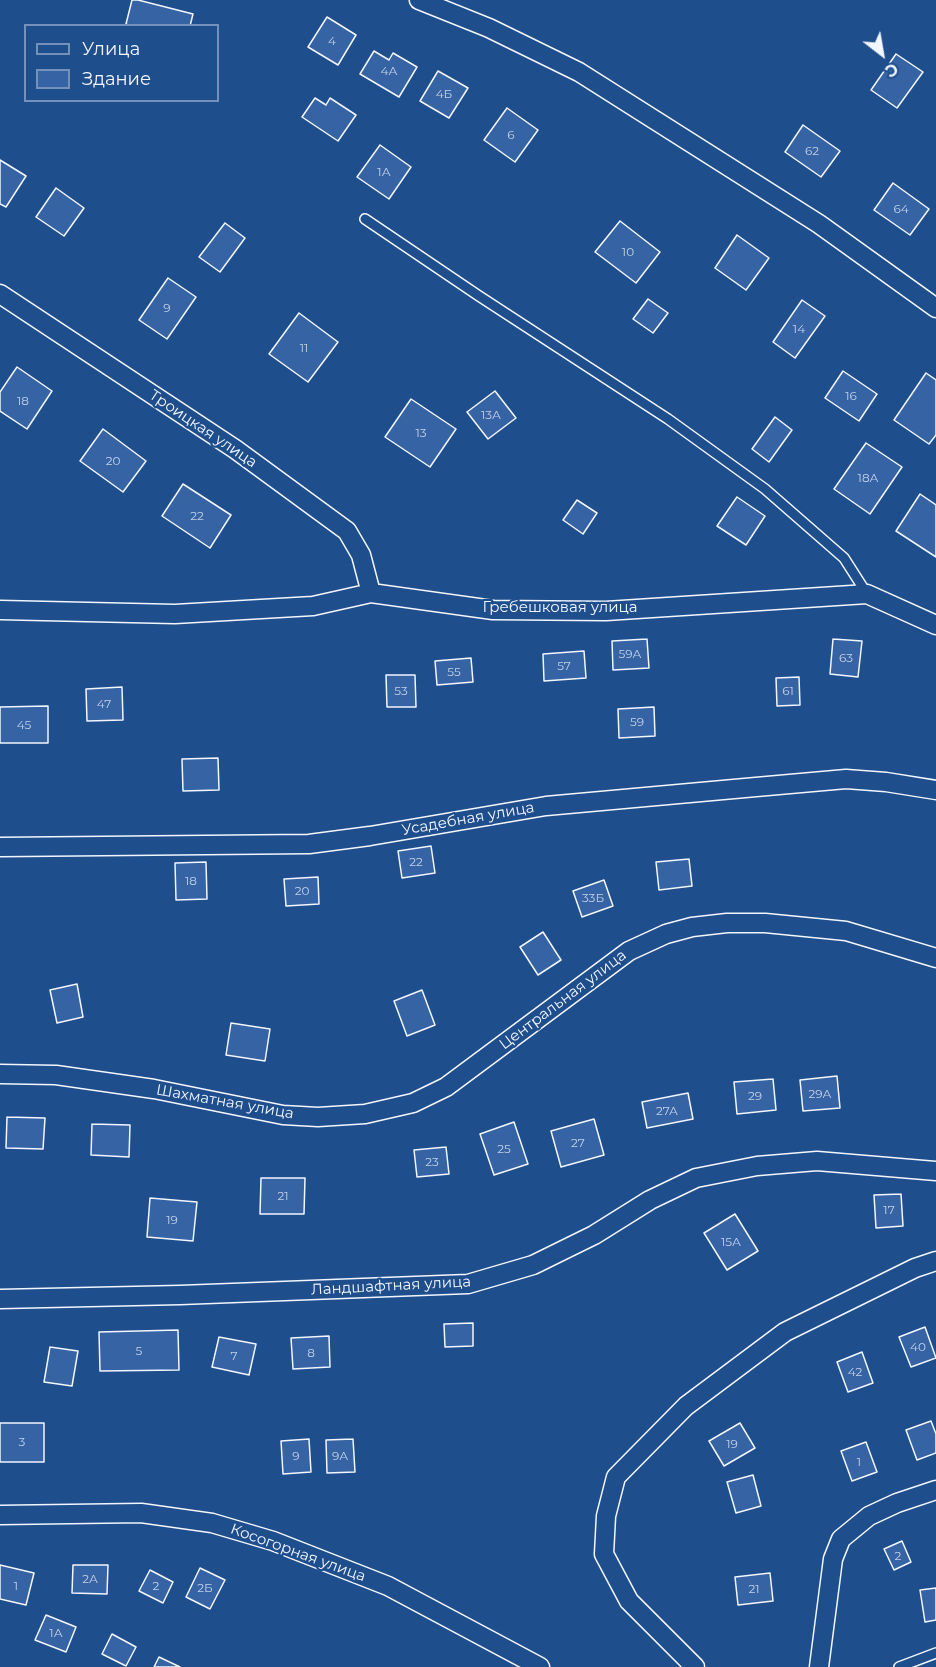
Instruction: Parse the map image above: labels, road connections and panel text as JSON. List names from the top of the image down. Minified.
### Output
{"streets":{"street":["Троицкая улица","Гребешковая улица","Усадебная улица","Центральная улица","Шахматная улица","Ландшафтная улица","Косогорная улица"]},"crossings":[["Троицкая улица","Гребешковая улица"],["Центральная улица","Шахматная улица"]],"house_numbers":["4","4А","4Б","6","62","1А","64","10","9","14","11","16","18","13А","13","20","18А","22","59А","63","57","55","53","61","47","59","45","22","18","20","33Б","29А","29","27А","27","25","23","21","17","19","15А","40","5","8","7","42","3","19","9","9А","1","2","2А","1","2","2Б","21","1А"],"legend":["Улица","Здание"],"north":"bottom right"}
